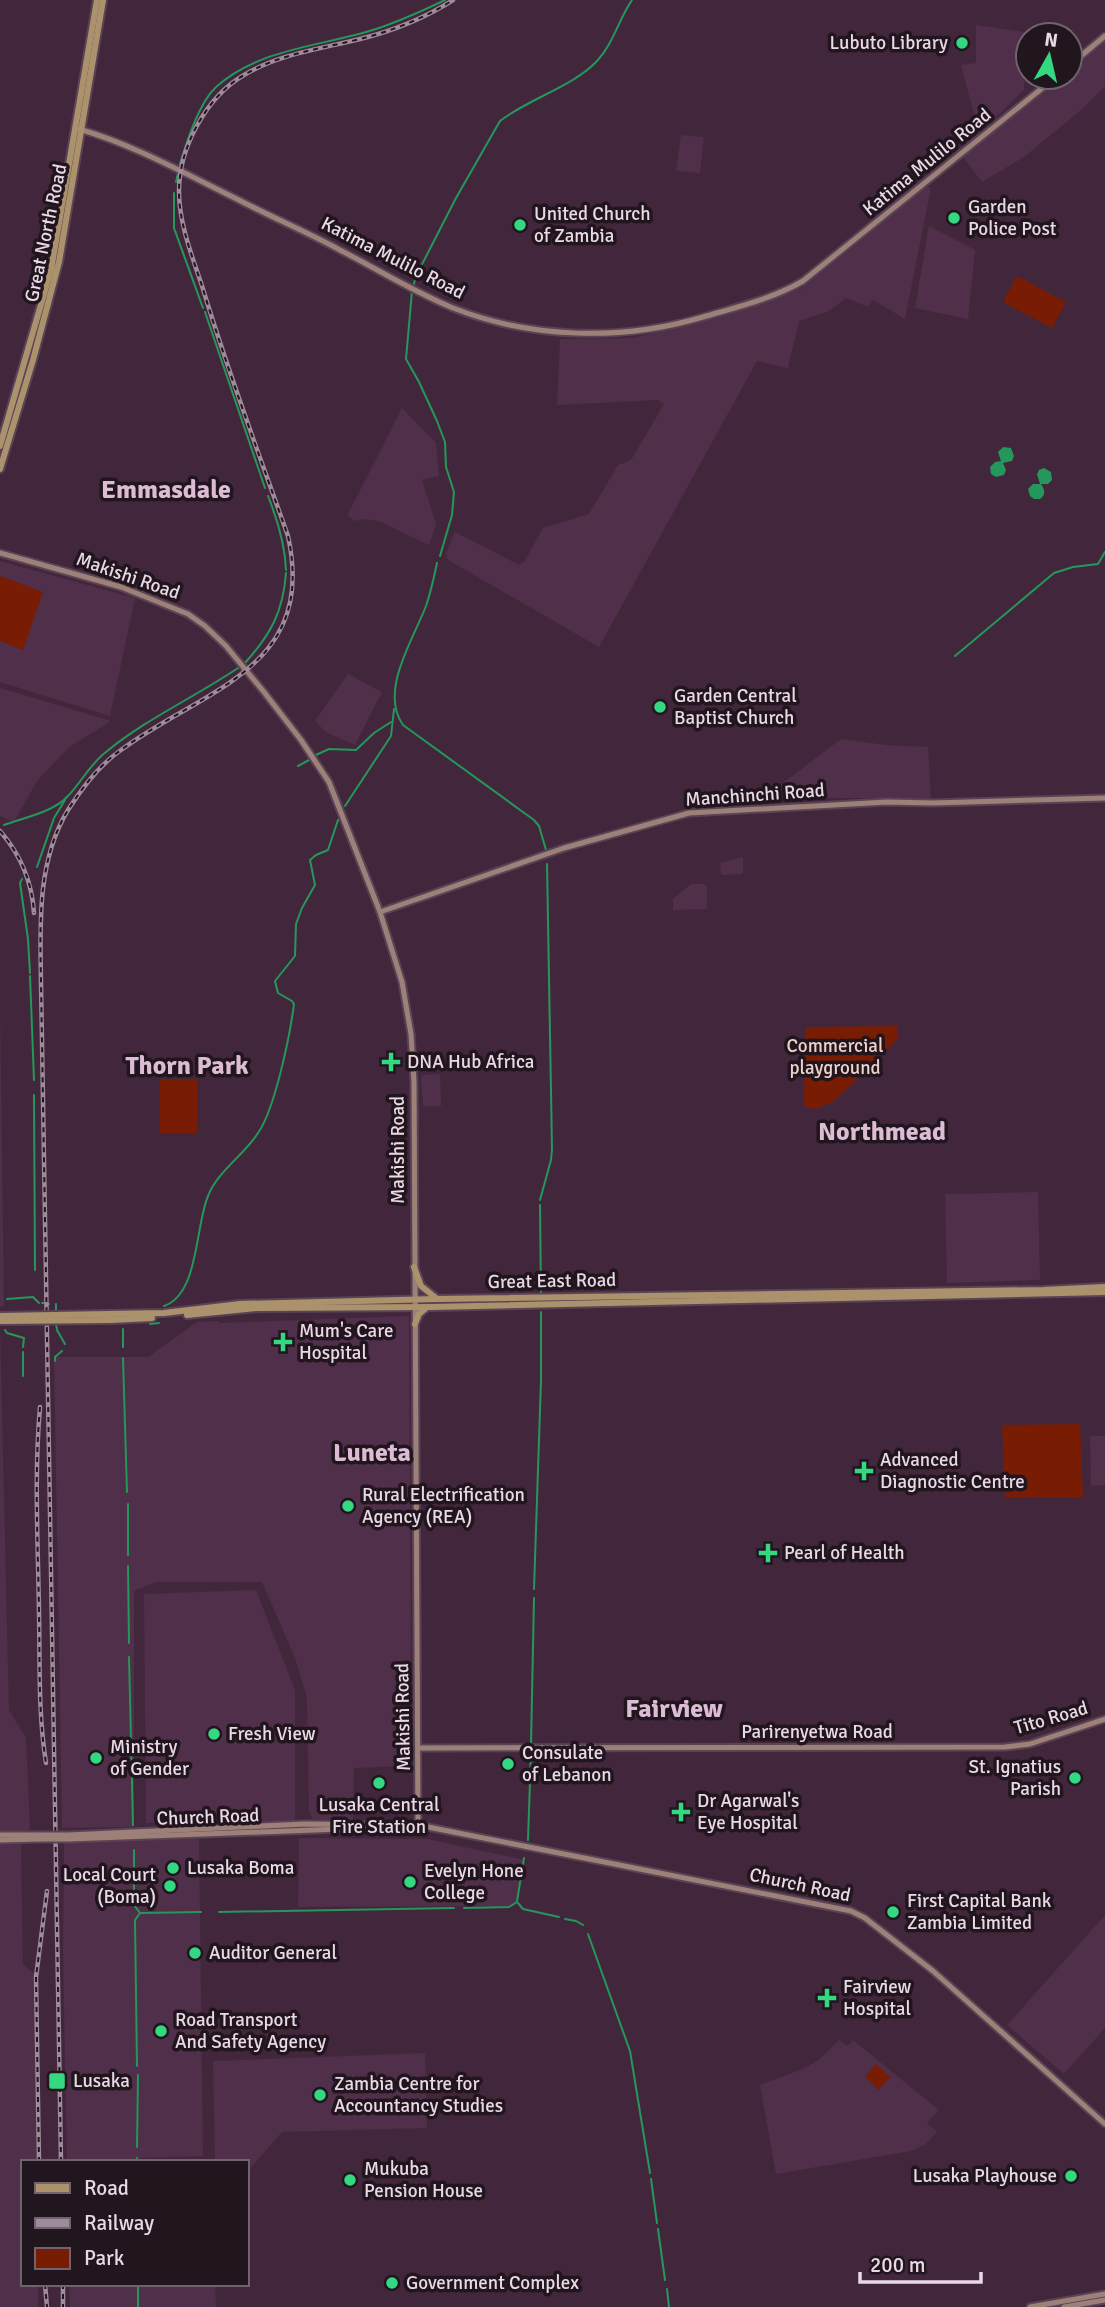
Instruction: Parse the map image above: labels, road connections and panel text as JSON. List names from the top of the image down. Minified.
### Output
{"streets":{"main road":["Katima Mulilo Road","Great North Road","Makishi Road","Manchinchi Road","Great East Road","Tito Road","Parirenyetwa Road","Church Road"]},"crossings":[["Katima Mulilo Road","Great North Road"],["Makishi Road","Manchinchi Road"],["Makishi Road","Great East Road"],["Makishi Road","Parirenyetwa Road"],["Makishi Road","Church Road"],["Tito Road","Parirenyetwa Road"]],"districts":["Emmasdale","Thorn Park","Northmead","Luneta","Fairview"],"parks":["Commercial playground"],"places":{"other":["Lubuto Library","Garden Police Post","United Church of Zambia","Garden Central Baptist Church","Rural Electrification Agency (REA)","Fresh View","Ministry of Gender","Consulate of Lebanon","St. Ignatius Parish","Lusaka Central Fire Station","Lusaka Boma","Evelyn Hone College","Local Court (Boma)","First Capital Bank Zambia Limited","Auditor General","Road Transport And Safety Agency","Zambia Centre for Accountancy Studies","Lusaka Playhouse","Mukuba Pension House","Government Complex"],"health":["DNA Hub Africa","Mum's Care Hospital","Advanced Diagnostic Centre","Pearl of Health","Dr Agarwal's Eye Hospital","Fairview Hospital"],"transit":["Lusaka"]},"legend":["Road","Railway","Park"],"scale_bar":"200 m","north":"top"}
